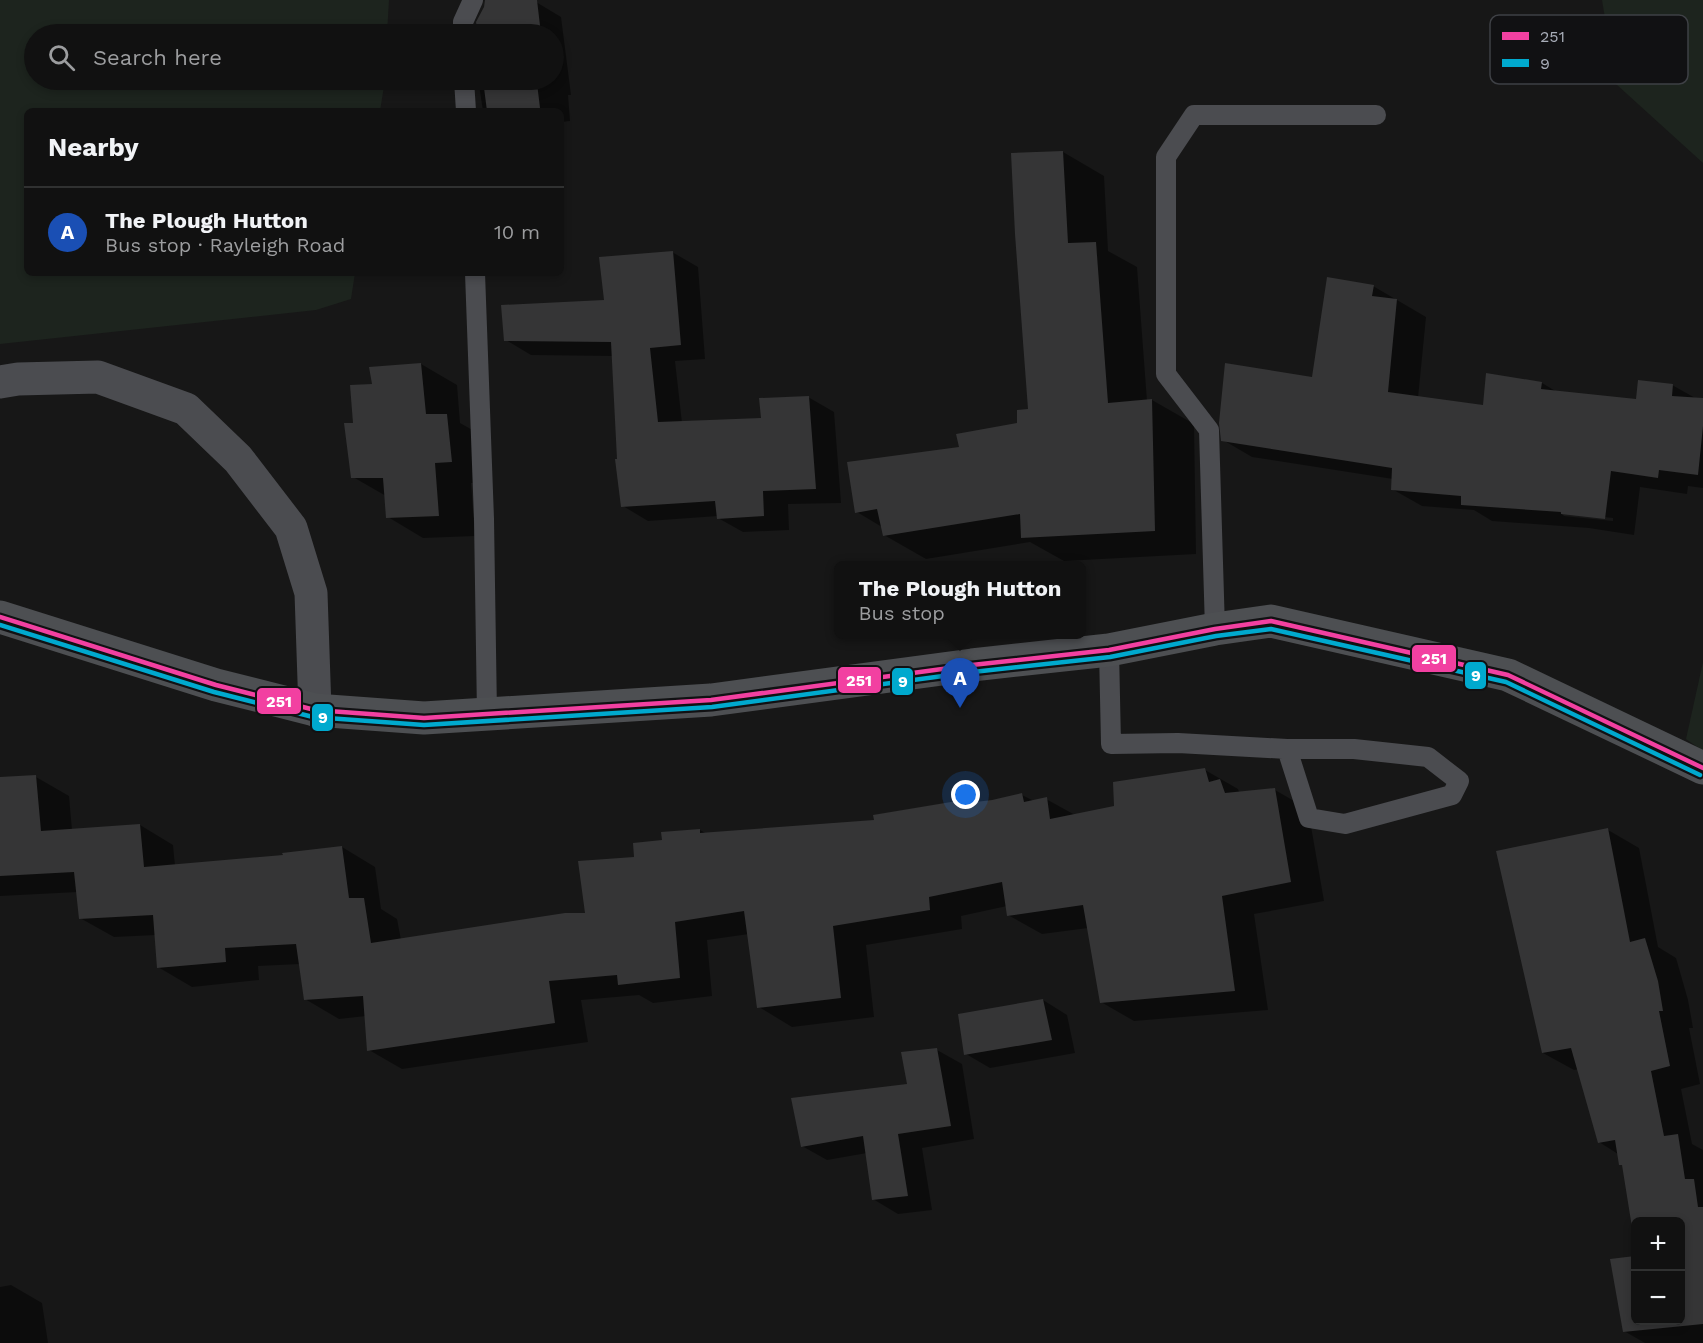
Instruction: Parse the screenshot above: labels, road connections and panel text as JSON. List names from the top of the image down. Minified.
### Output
{"lines":["transit line 251","transit line 9"],"legend":["251","9"],"page":{"search":"Search here","heading":"Nearby","list":[{"mark":"A","name":"The Plough Hutton","note":"Bus stop · Rayleigh Road","value":"10 m"}],"popup":["The Plough Hutton","Bus stop"],"pins":"A","map_buttons":["+","−"]}}
